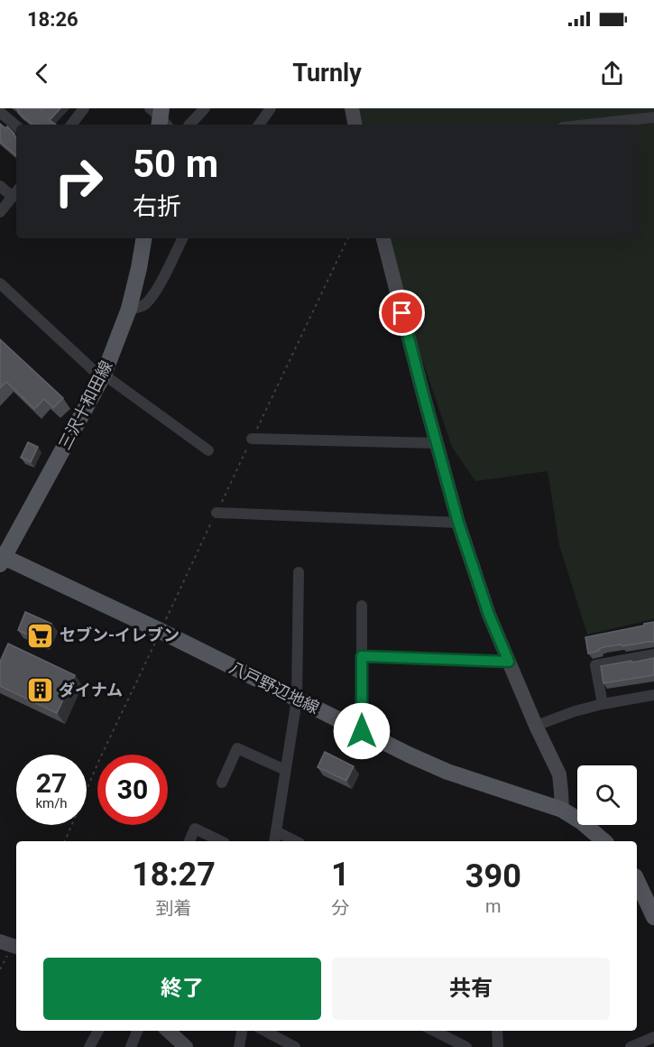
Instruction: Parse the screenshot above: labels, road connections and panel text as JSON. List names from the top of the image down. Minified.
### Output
{"streets":{"main road":["三沢十和田線","八戸野辺地線"]},"crossings":[["三沢十和田線","八戸野辺地線"]],"places":{"supermarket":["セブン-イレブン"],"building":["ダイナム"]},"page":{"status":"18:26","header":"Turnly","turn":["50 m","右折"],"speed":"27 km/h","limit":"30","eta":["18:27","到着","1","分","390","m"],"buttons":["終了","共有"]}}
